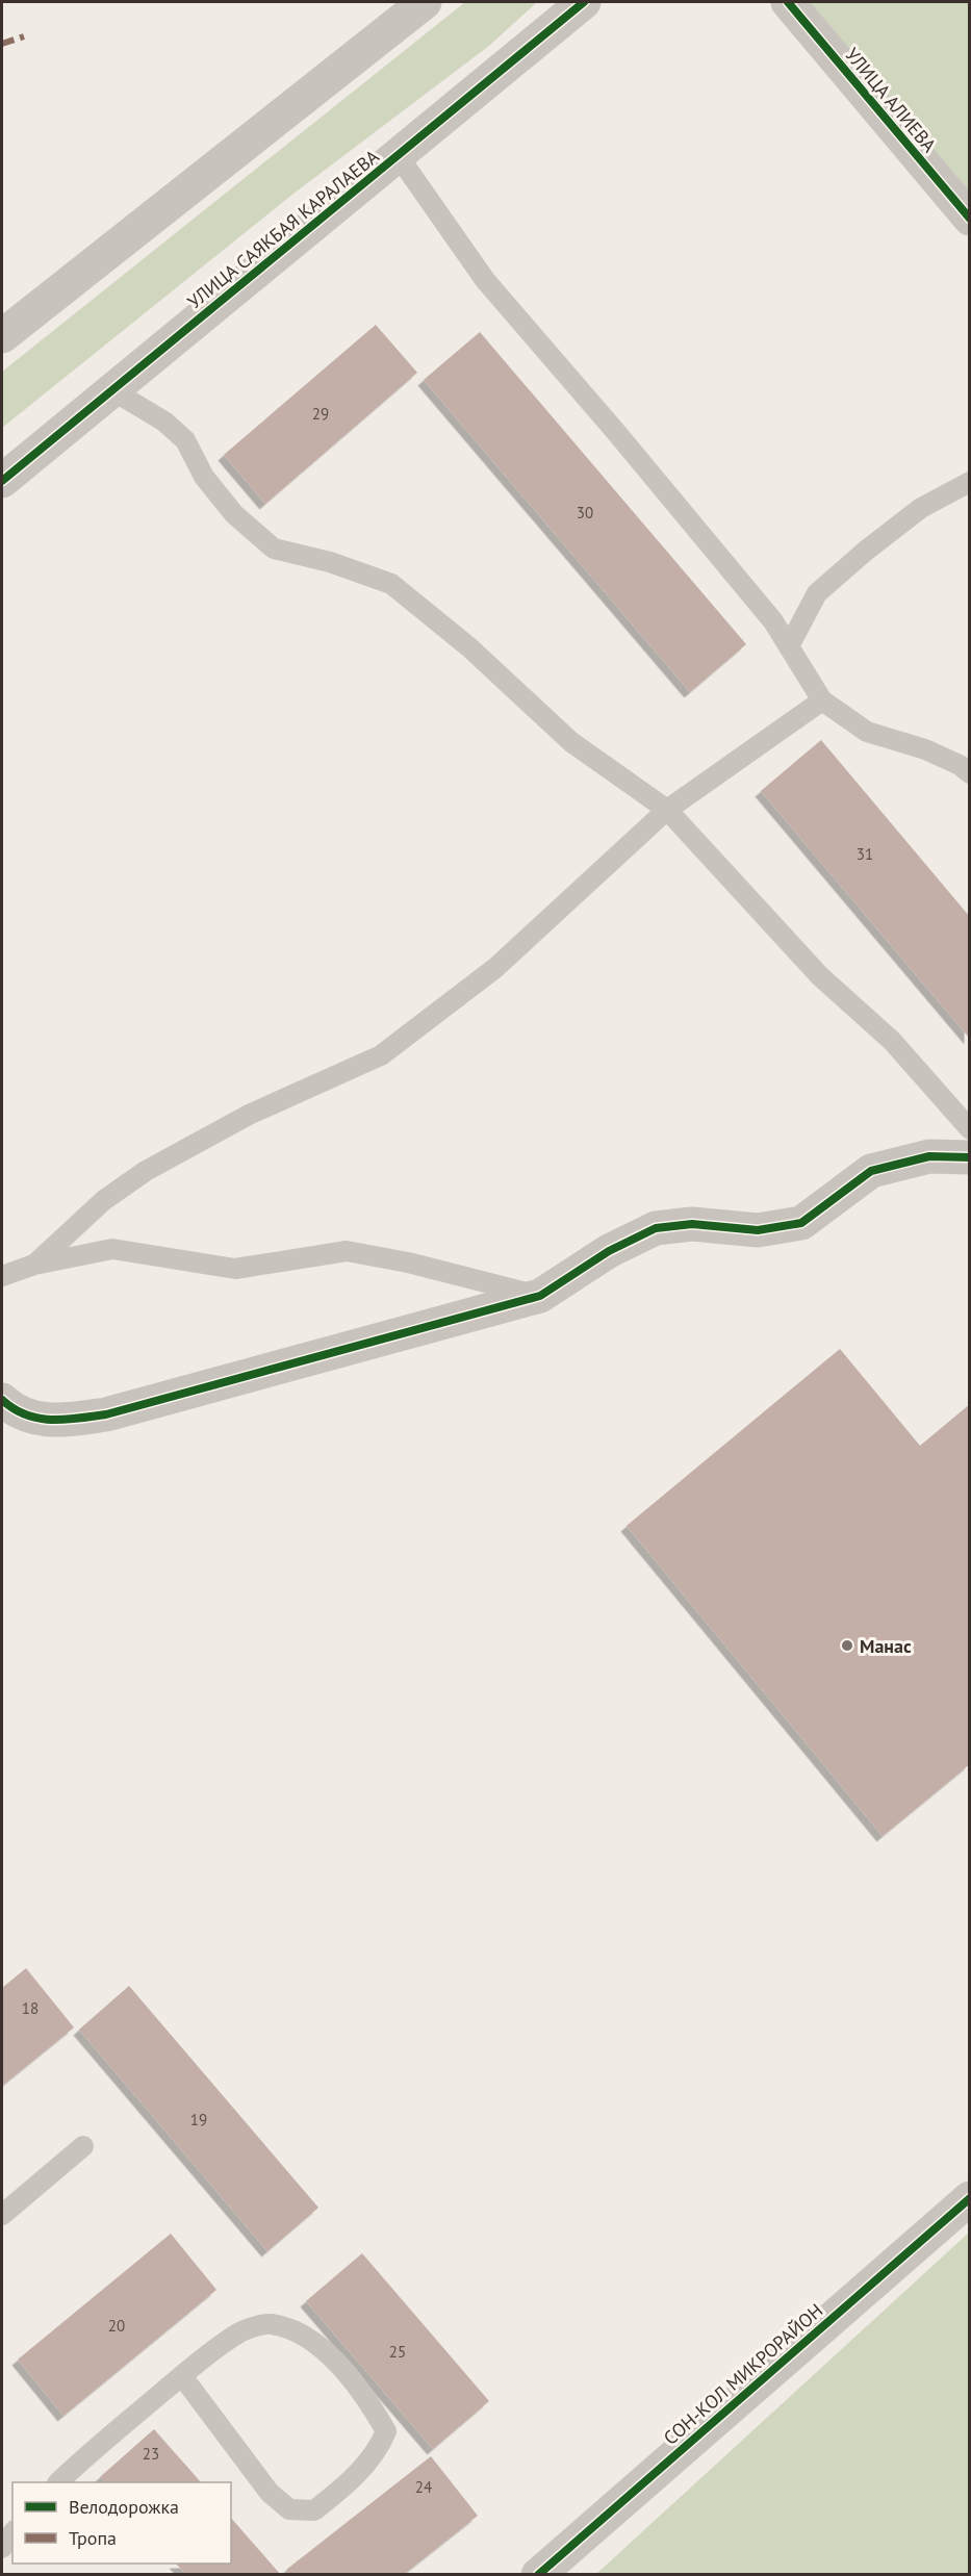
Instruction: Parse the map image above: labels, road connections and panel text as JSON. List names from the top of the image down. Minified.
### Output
{"streets":{"street":["УЛИЦА АЛИЕВА","УЛИЦА САЯКБАЯ КАРАЛАЕВА","СОН-КОЛ МИКРОРАЙОН"]},"places":["Манас"],"house_numbers":["29","30","31","18","19","20","25","23","24"],"legend":["Велодорожка","Тропа"]}
